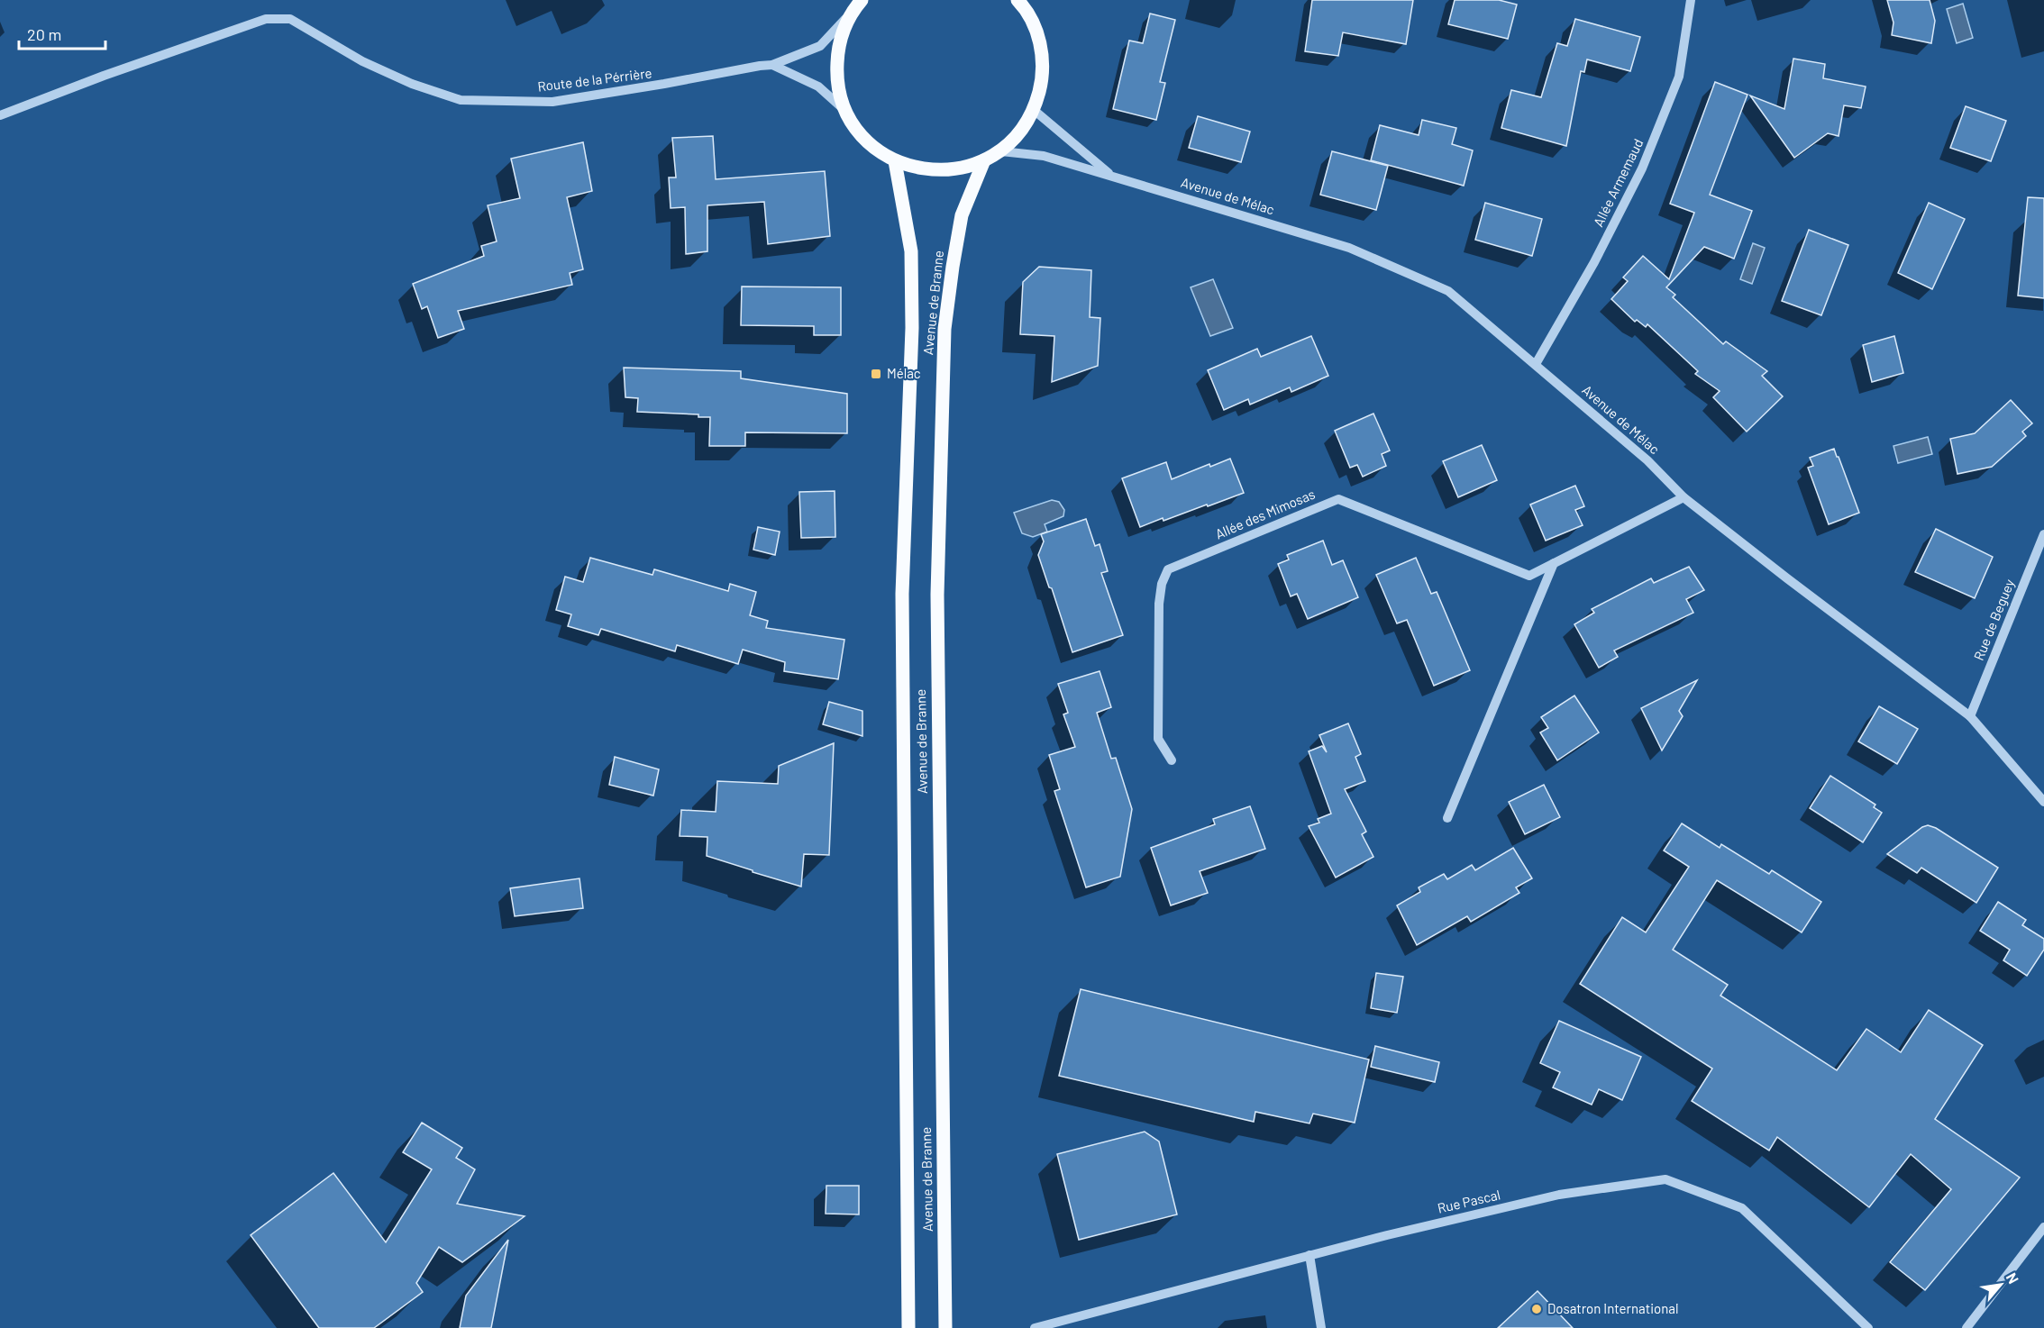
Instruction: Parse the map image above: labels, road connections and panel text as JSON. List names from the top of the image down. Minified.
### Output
{"streets":{"main road":["Avenue de Branne"],"street":["Route de la Pérrière","Allée Armemaud","Avenue de Mélac","Allée des Mimosas","Rue de Beguey","Rue Pascal"]},"crossings":[["Allée Armemaud","Avenue de Mélac"],["Avenue de Mélac","Allée des Mimosas"],["Avenue de Mélac","Rue de Beguey"]],"places":{"transit":["Mélac"],"other":["Dosatron International"]},"scale_bar":"20 m","north":"top right"}
